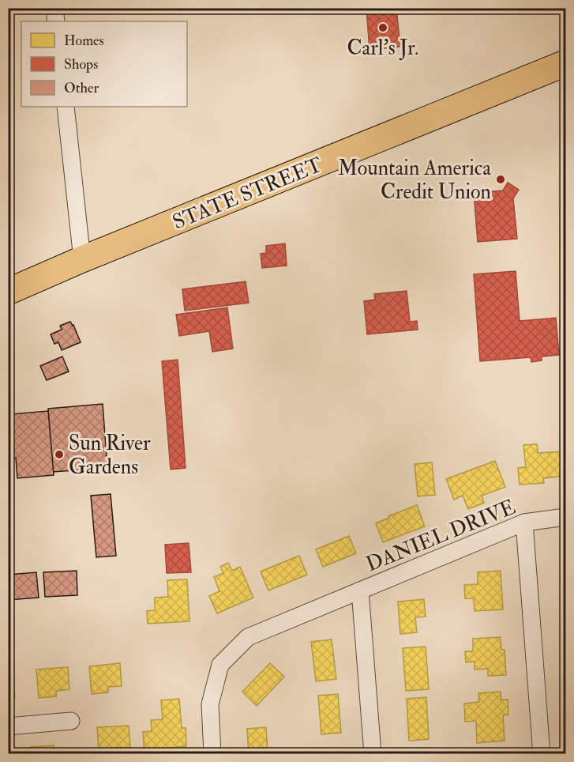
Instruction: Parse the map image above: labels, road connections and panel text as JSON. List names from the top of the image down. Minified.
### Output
{"streets":{"main road":["STATE STREET"],"street":["DANIEL DRIVE"]},"places":["Carl's Jr.","Mountain America Credit Union","Sun River Gardens"],"legend":["Homes","Shops","Other"]}
